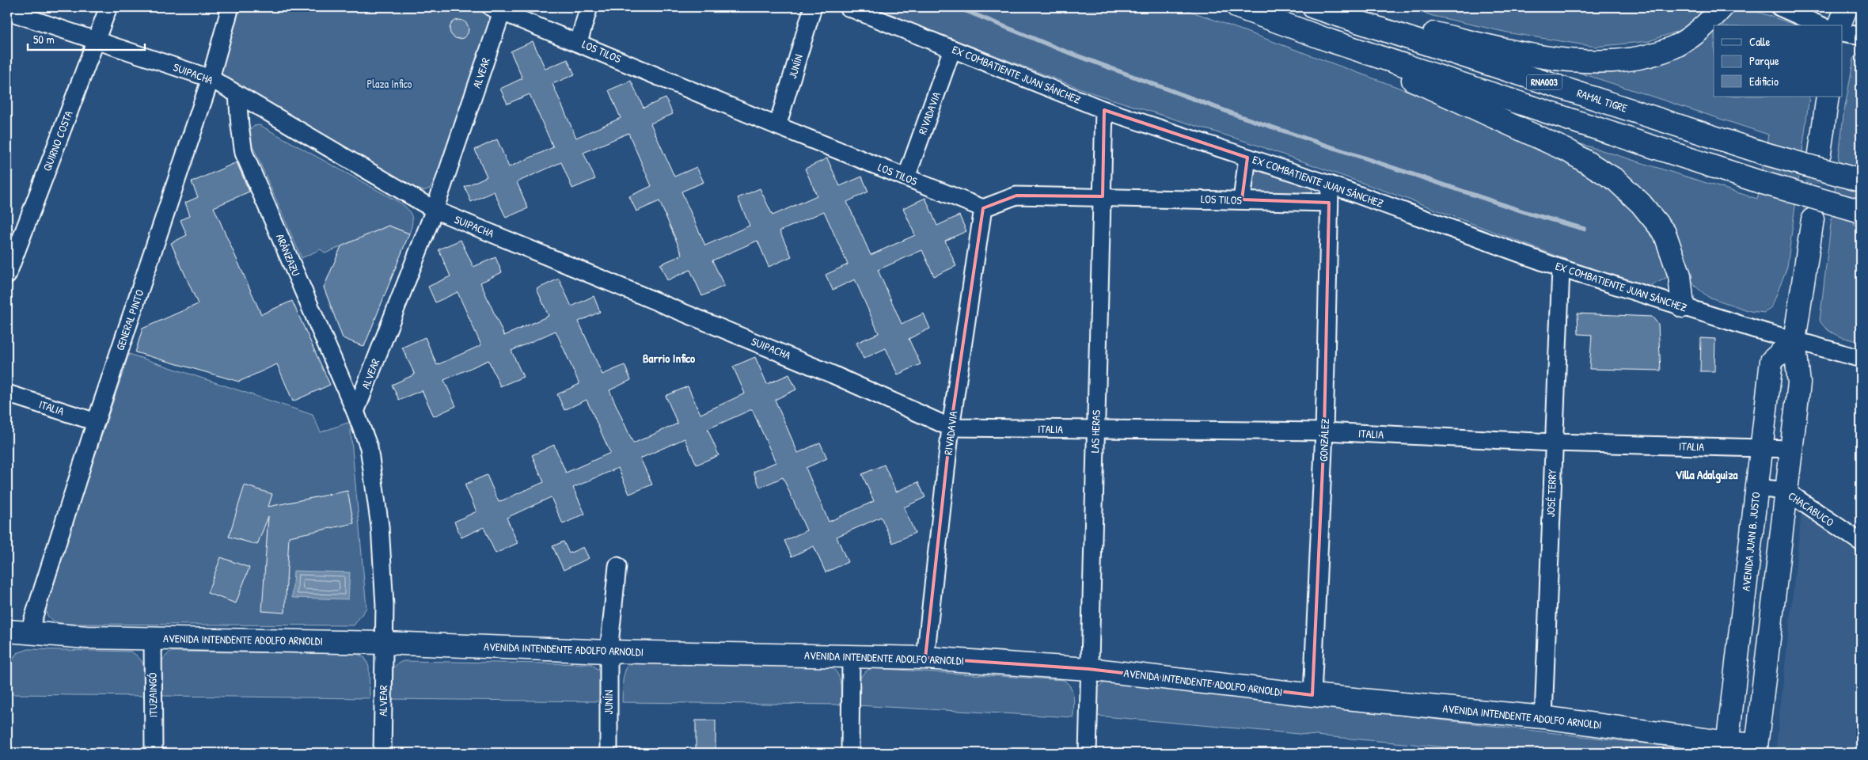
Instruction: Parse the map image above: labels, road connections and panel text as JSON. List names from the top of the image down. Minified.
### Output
{"streets":{"main road":["RNA003","RAMAL TIGRE","AVENIDA JUAN B. JUSTO","AVENIDA INTENDENTE ADOLFO ARNOLDI"],"street":["LOS TILOS","JUNÍN","ALVEAR","SUIPACHA","EX COMBATIENTE JUAN SÁNCHEZ","RIVADAVIA","QUIRNO COSTA","ARÁNZAZU","GENERAL PINTO","ITALIA","LAS HERAS","GONZÁLEZ","JOSÉ TERRY","CHACABUCO","ITUZAINGÓ"]},"crossings":[["LOS TILOS","JUNÍN"],["LOS TILOS","ALVEAR"],["LOS TILOS","RIVADAVIA"],["LOS TILOS","LAS HERAS"],["LOS TILOS","GONZÁLEZ"],["JUNÍN","AVENIDA INTENDENTE ADOLFO ARNOLDI"],["ALVEAR","SUIPACHA"],["ALVEAR","ARÁNZAZU"],["ALVEAR","AVENIDA INTENDENTE ADOLFO ARNOLDI"],["SUIPACHA","RIVADAVIA"],["SUIPACHA","QUIRNO COSTA"],["SUIPACHA","ARÁNZAZU"],["SUIPACHA","GENERAL PINTO"],["SUIPACHA","ITALIA"],["EX COMBATIENTE JUAN SÁNCHEZ","RIVADAVIA"],["EX COMBATIENTE JUAN SÁNCHEZ","LAS HERAS"],["EX COMBATIENTE JUAN SÁNCHEZ","GONZÁLEZ"],["EX COMBATIENTE JUAN SÁNCHEZ","JOSÉ TERRY"],["EX COMBATIENTE JUAN SÁNCHEZ","AVENIDA JUAN B. JUSTO"],["RIVADAVIA","ITALIA"],["RIVADAVIA","AVENIDA INTENDENTE ADOLFO ARNOLDI"],["GENERAL PINTO","ITALIA"],["GENERAL PINTO","AVENIDA INTENDENTE ADOLFO ARNOLDI"],["ITALIA","LAS HERAS"],["ITALIA","GONZÁLEZ"],["ITALIA","JOSÉ TERRY"],["ITALIA","AVENIDA JUAN B. JUSTO"],["LAS HERAS","AVENIDA INTENDENTE ADOLFO ARNOLDI"],["GONZÁLEZ","AVENIDA INTENDENTE ADOLFO ARNOLDI"],["JOSÉ TERRY","AVENIDA INTENDENTE ADOLFO ARNOLDI"],["CHACABUCO","AVENIDA JUAN B. JUSTO"],["AVENIDA JUAN B. JUSTO","AVENIDA INTENDENTE ADOLFO ARNOLDI"],["AVENIDA INTENDENTE ADOLFO ARNOLDI","ITUZAINGÓ"]],"districts":["Barrio Infico","Villa Adalguiza"],"parks":["Plaza Infico"],"legend":["Calle","Parque","Edificio"],"scale_bar":"50 m"}
